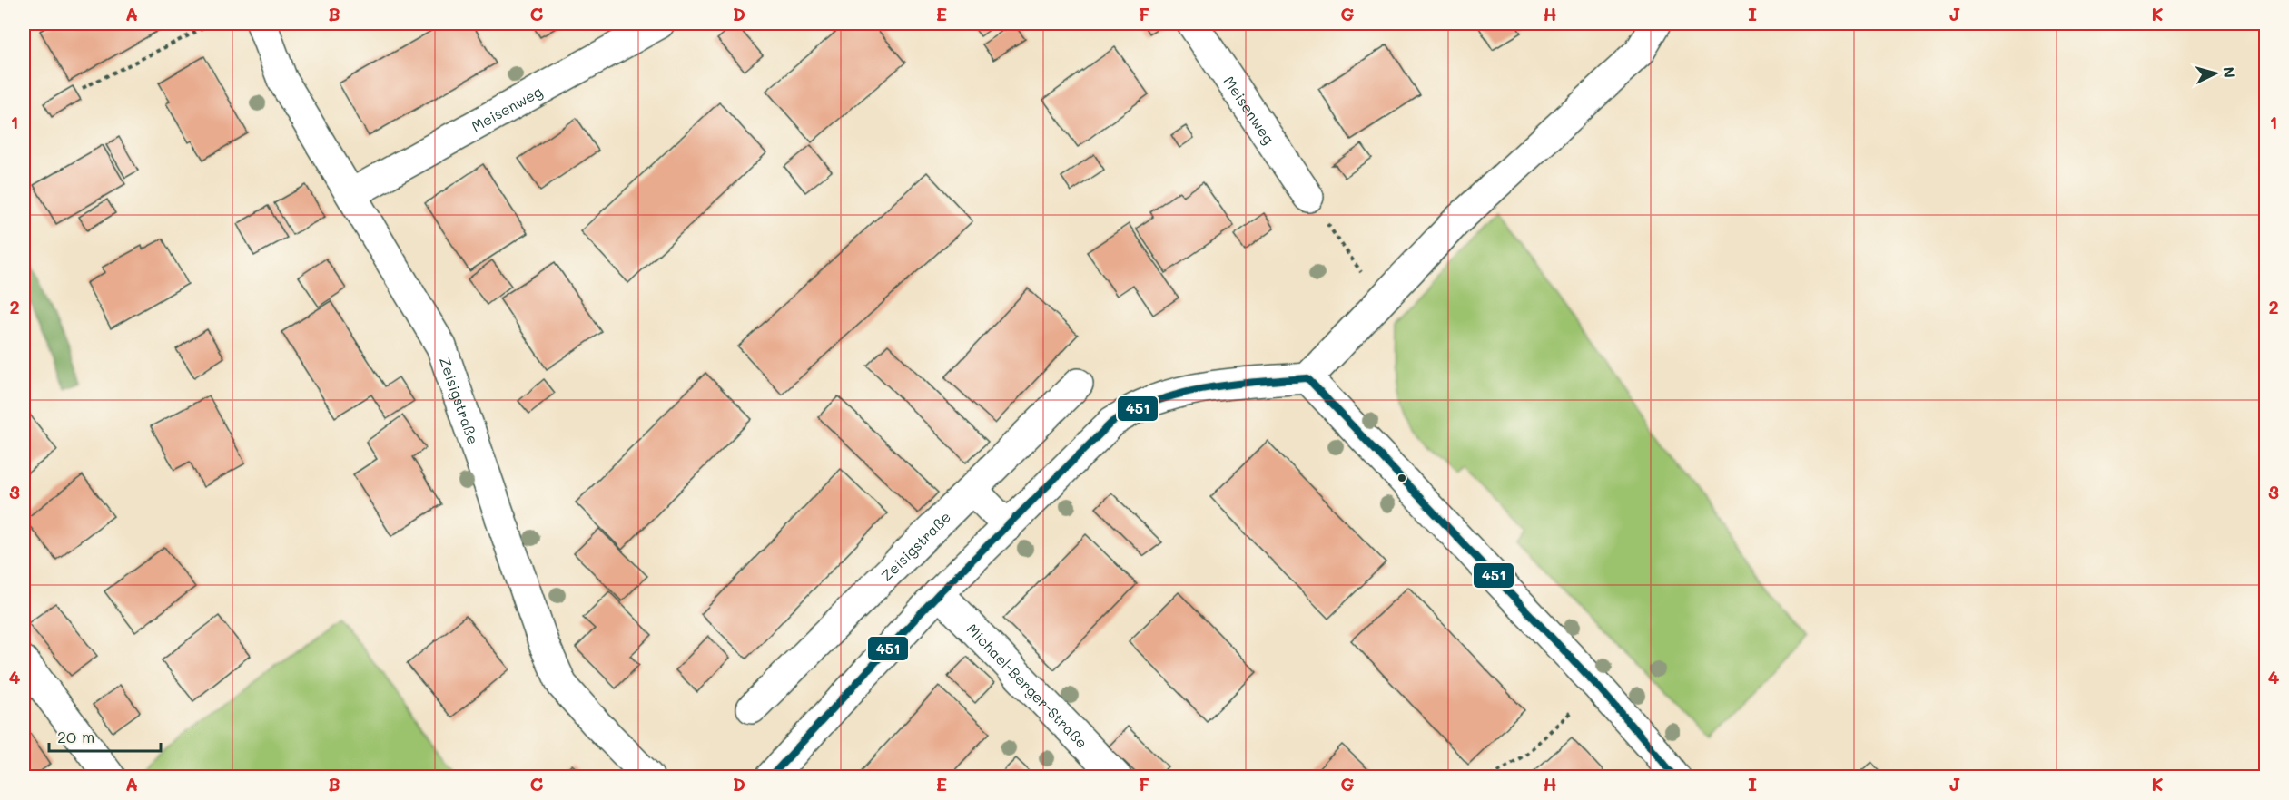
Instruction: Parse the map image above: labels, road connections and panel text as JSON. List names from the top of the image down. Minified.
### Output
{"streets":{"street":["Meisenweg","Zeisigstraße","Michael-Berger-Straße"]},"crossings":[["Meisenweg","Zeisigstraße"]],"lines":["transit line 451"],"scale_bar":"20 m","north":"right","grid":{"columns":["A","B","C","D","E","F","G","H","I","J","K"],"rows":["1","2","3","4"]}}
